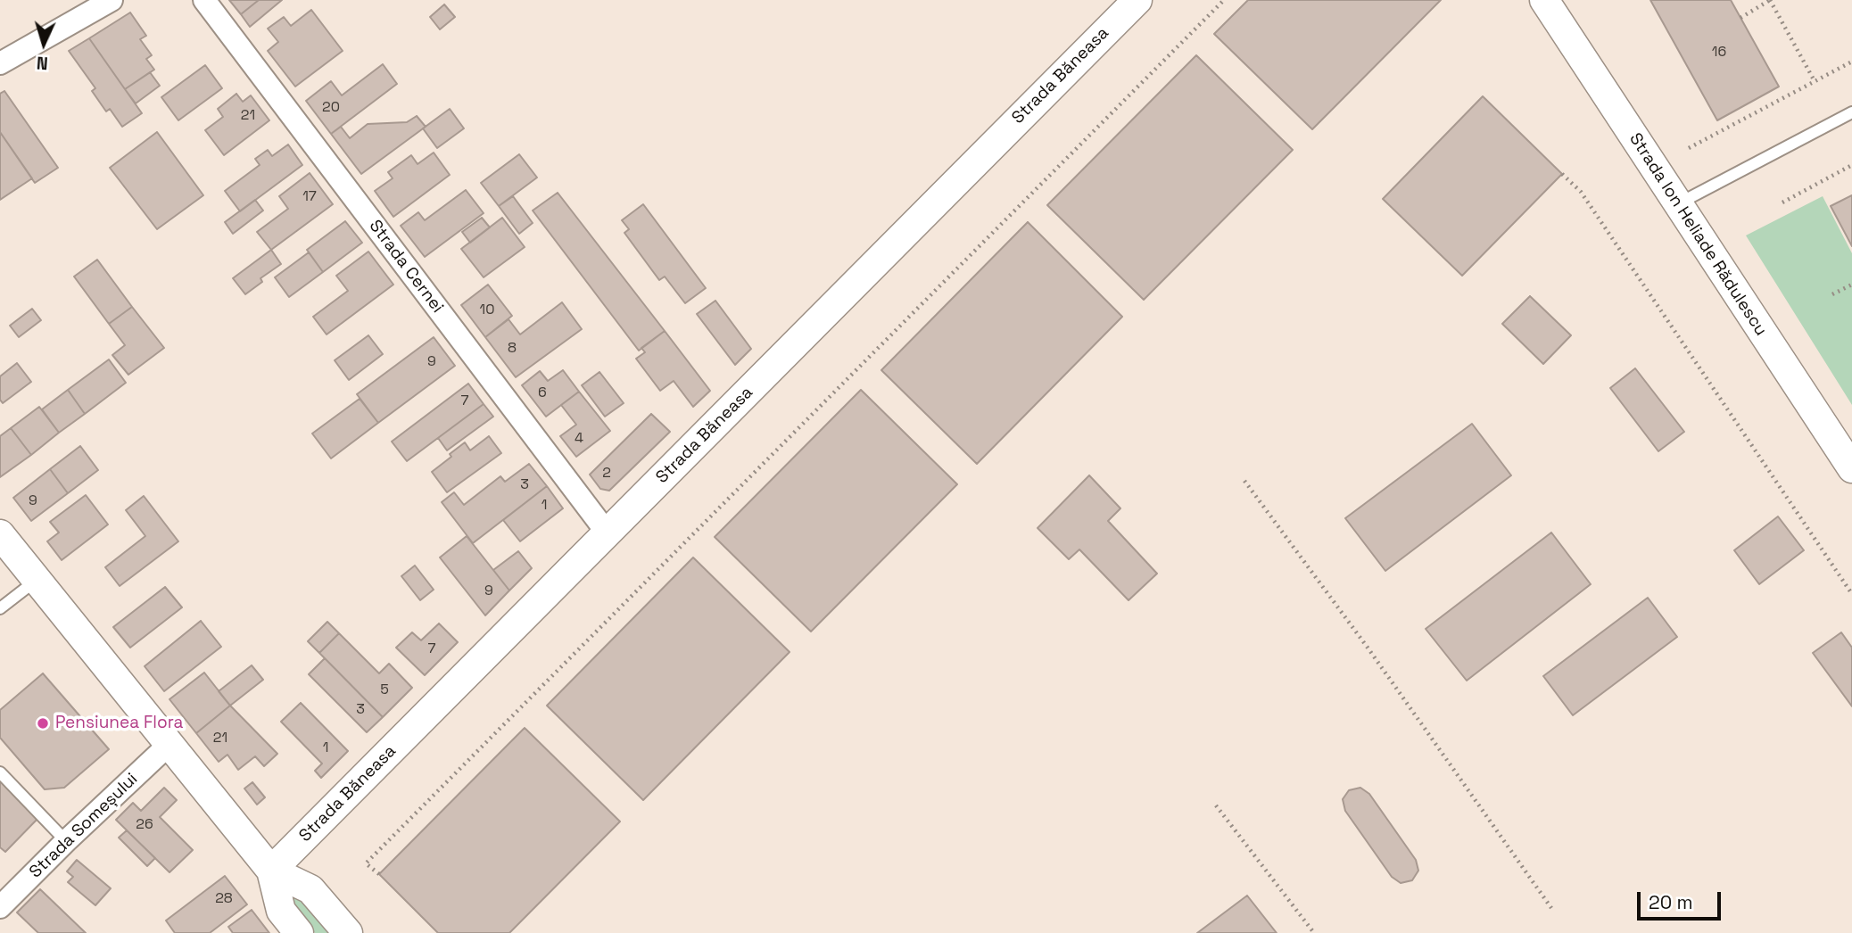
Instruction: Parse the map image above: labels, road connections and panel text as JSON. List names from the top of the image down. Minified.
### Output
{"streets":{"street":["Strada Băneasa","Strada Ion Heliade Rădulescu","Strada Cernei","Strada Someșului"]},"crossings":[["Strada Băneasa","Strada Cernei"]],"places":["Pensiunea Flora"],"house_numbers":["16","20","21","17","10","8","9","6","7","4","2","3","9","1","9","7","5","3","21","1","26","28"],"scale_bar":"20 m","north":"bottom"}
